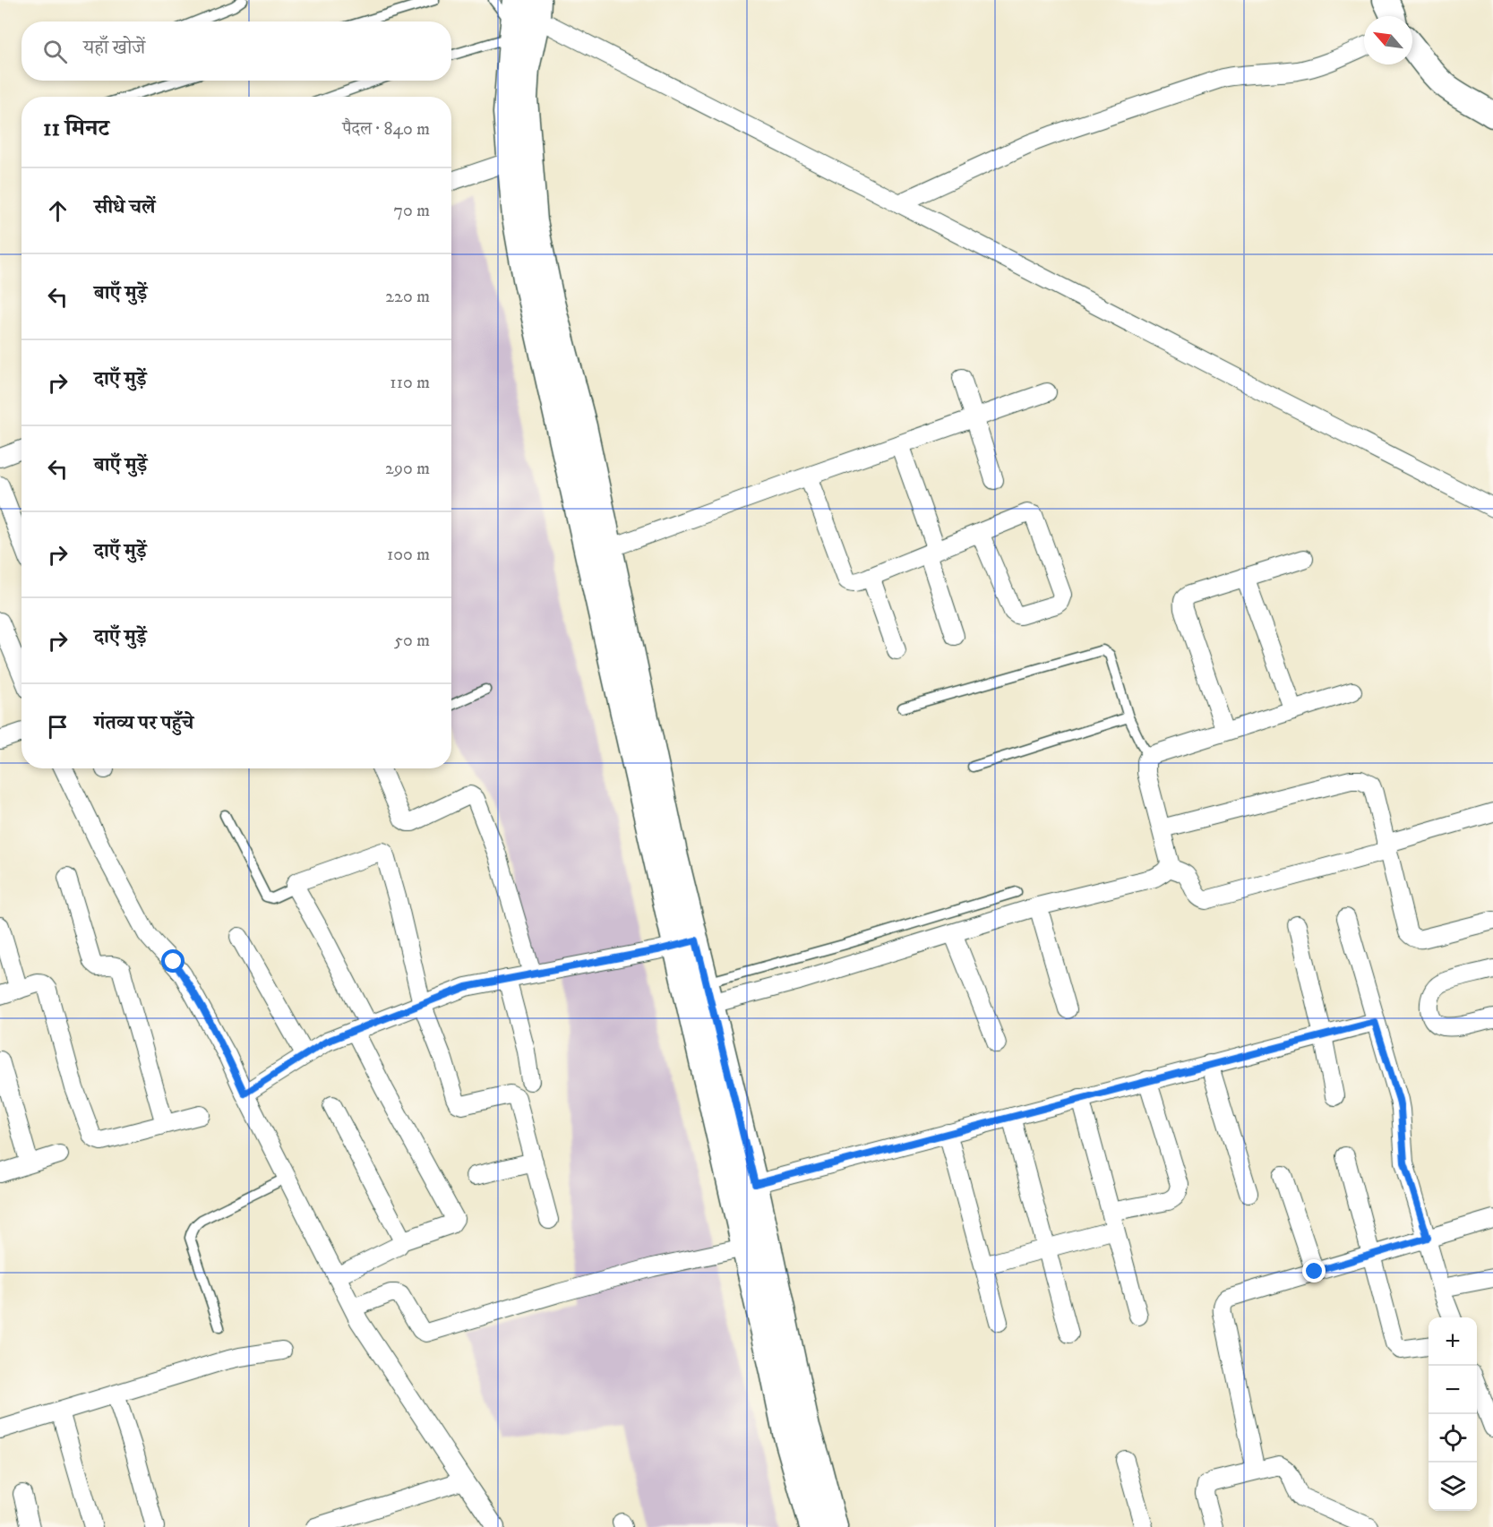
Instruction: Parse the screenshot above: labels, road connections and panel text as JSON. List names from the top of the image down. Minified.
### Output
{"north":"top left","page":{"search":"यहाँ खोजें","heading":["11 मिनट","पैदल · 840 m"],"list":[["सीधे चलें","70 m"],["बाएँ मुड़ें","220 m"],["दाएँ मुड़ें","110 m"],["बाएँ मुड़ें","290 m"],["दाएँ मुड़ें","100 m"],["दाएँ मुड़ें","50 m"],"गंतव्य पर पहुँचे"],"map_buttons":["+","−"]}}
